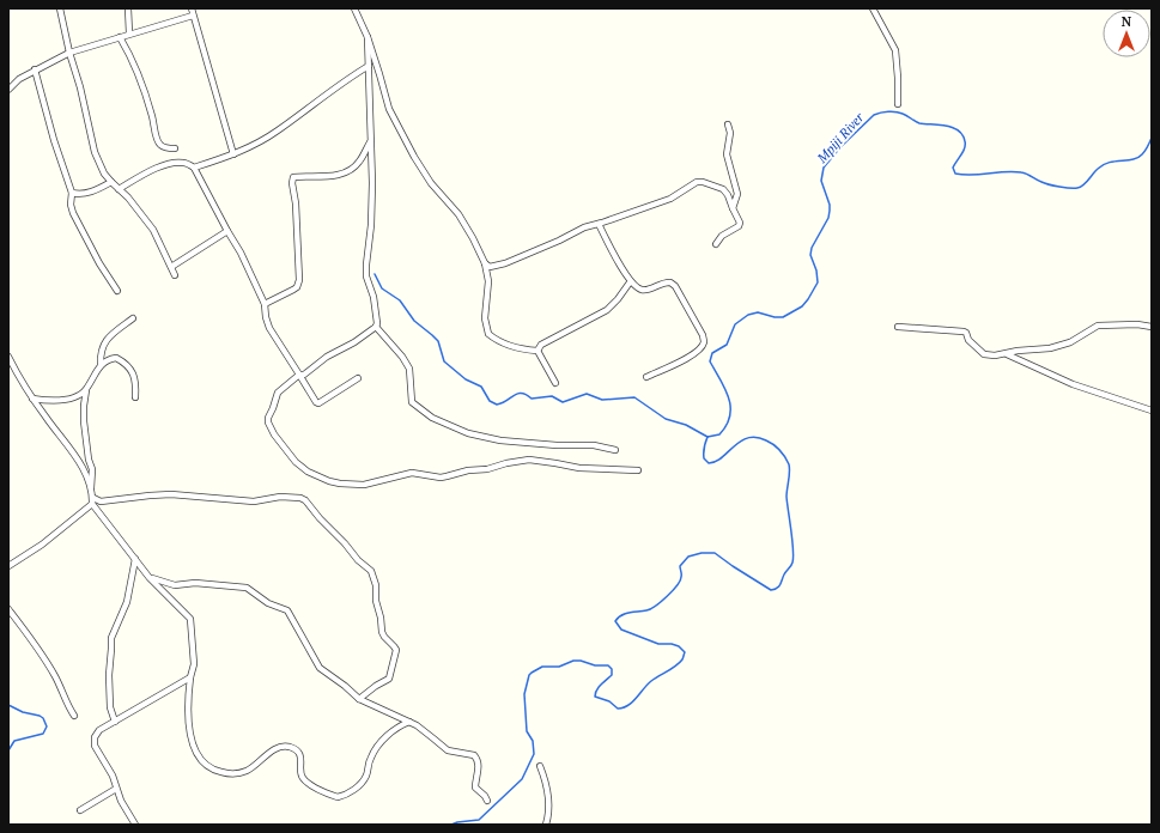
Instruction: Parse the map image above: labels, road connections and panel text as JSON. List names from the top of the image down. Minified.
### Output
{"water":["Mpiji River"],"north":"top"}
